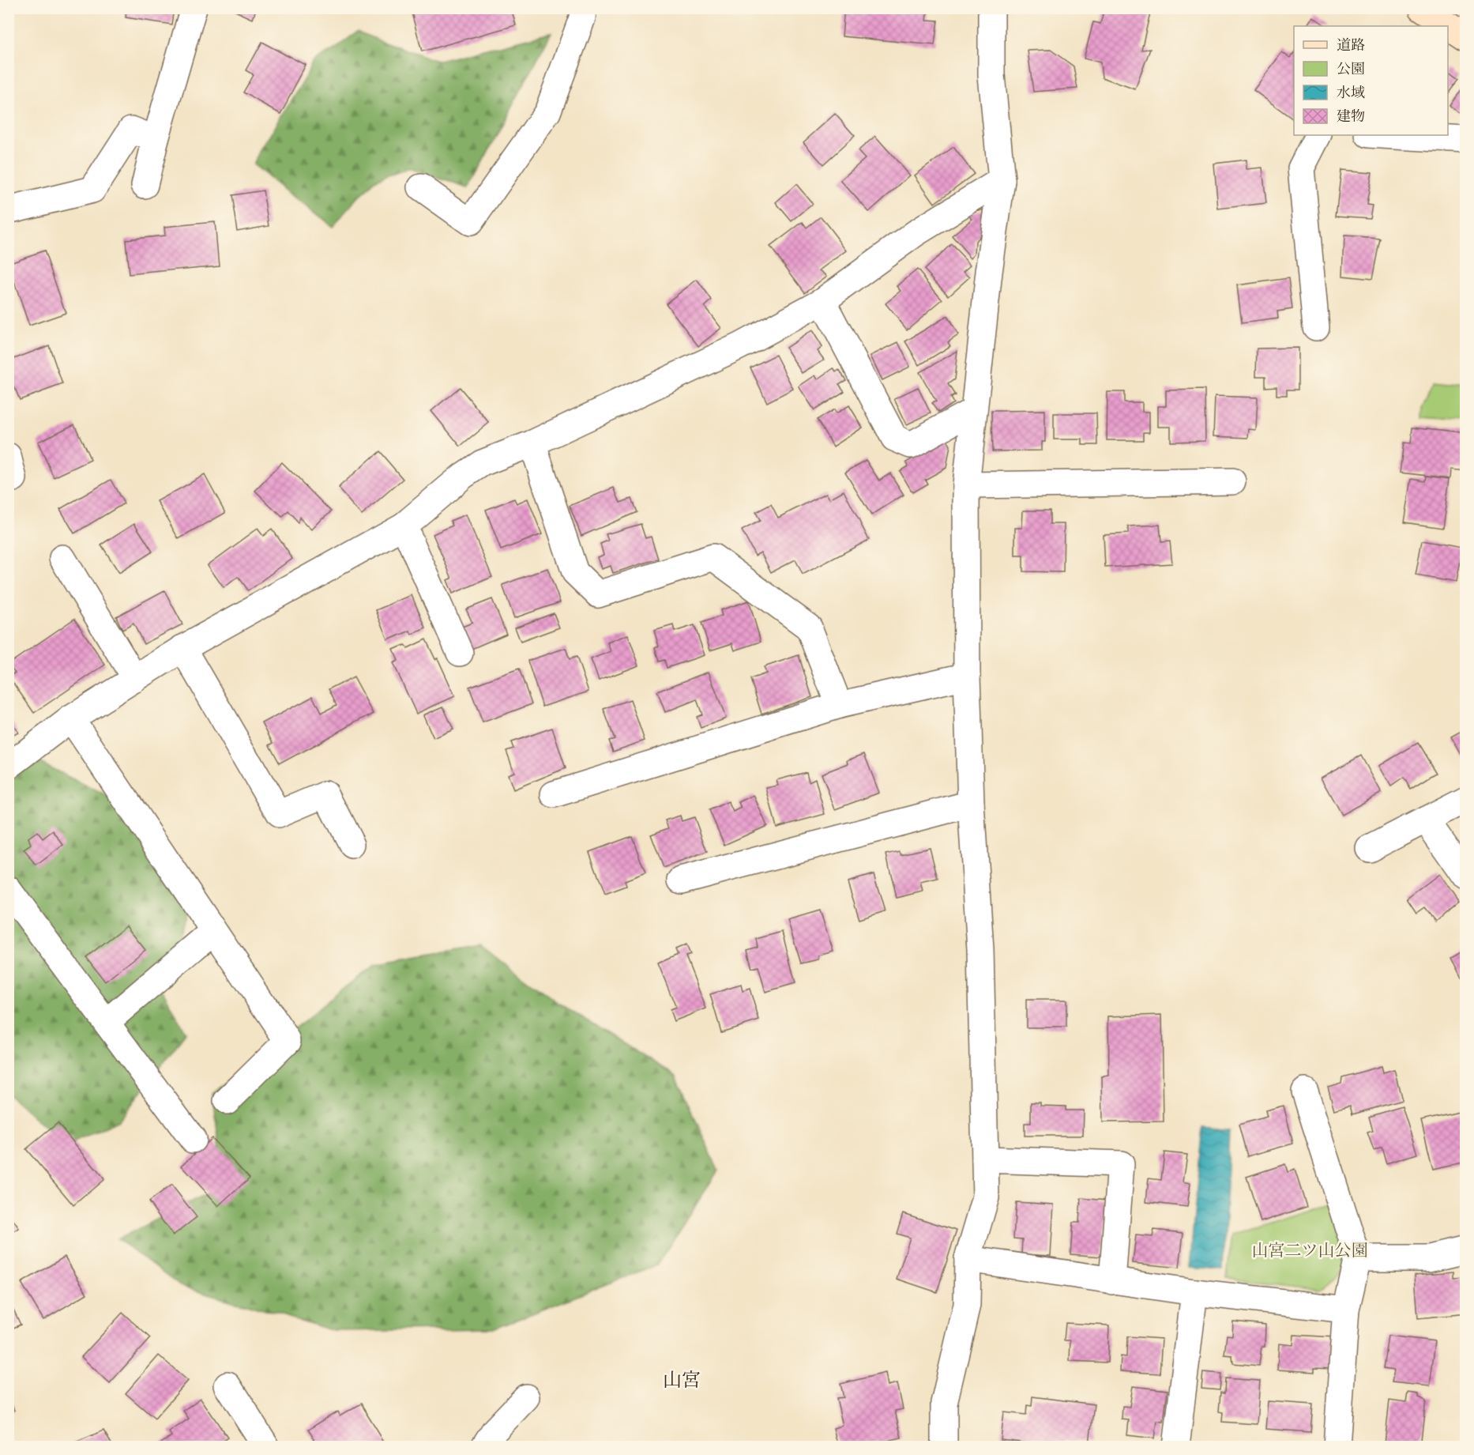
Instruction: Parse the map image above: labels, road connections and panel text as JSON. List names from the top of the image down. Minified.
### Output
{"districts":["山宮"],"parks":["山宮二ツ山公園"],"legend":["道路","公園","水域","建物"]}
